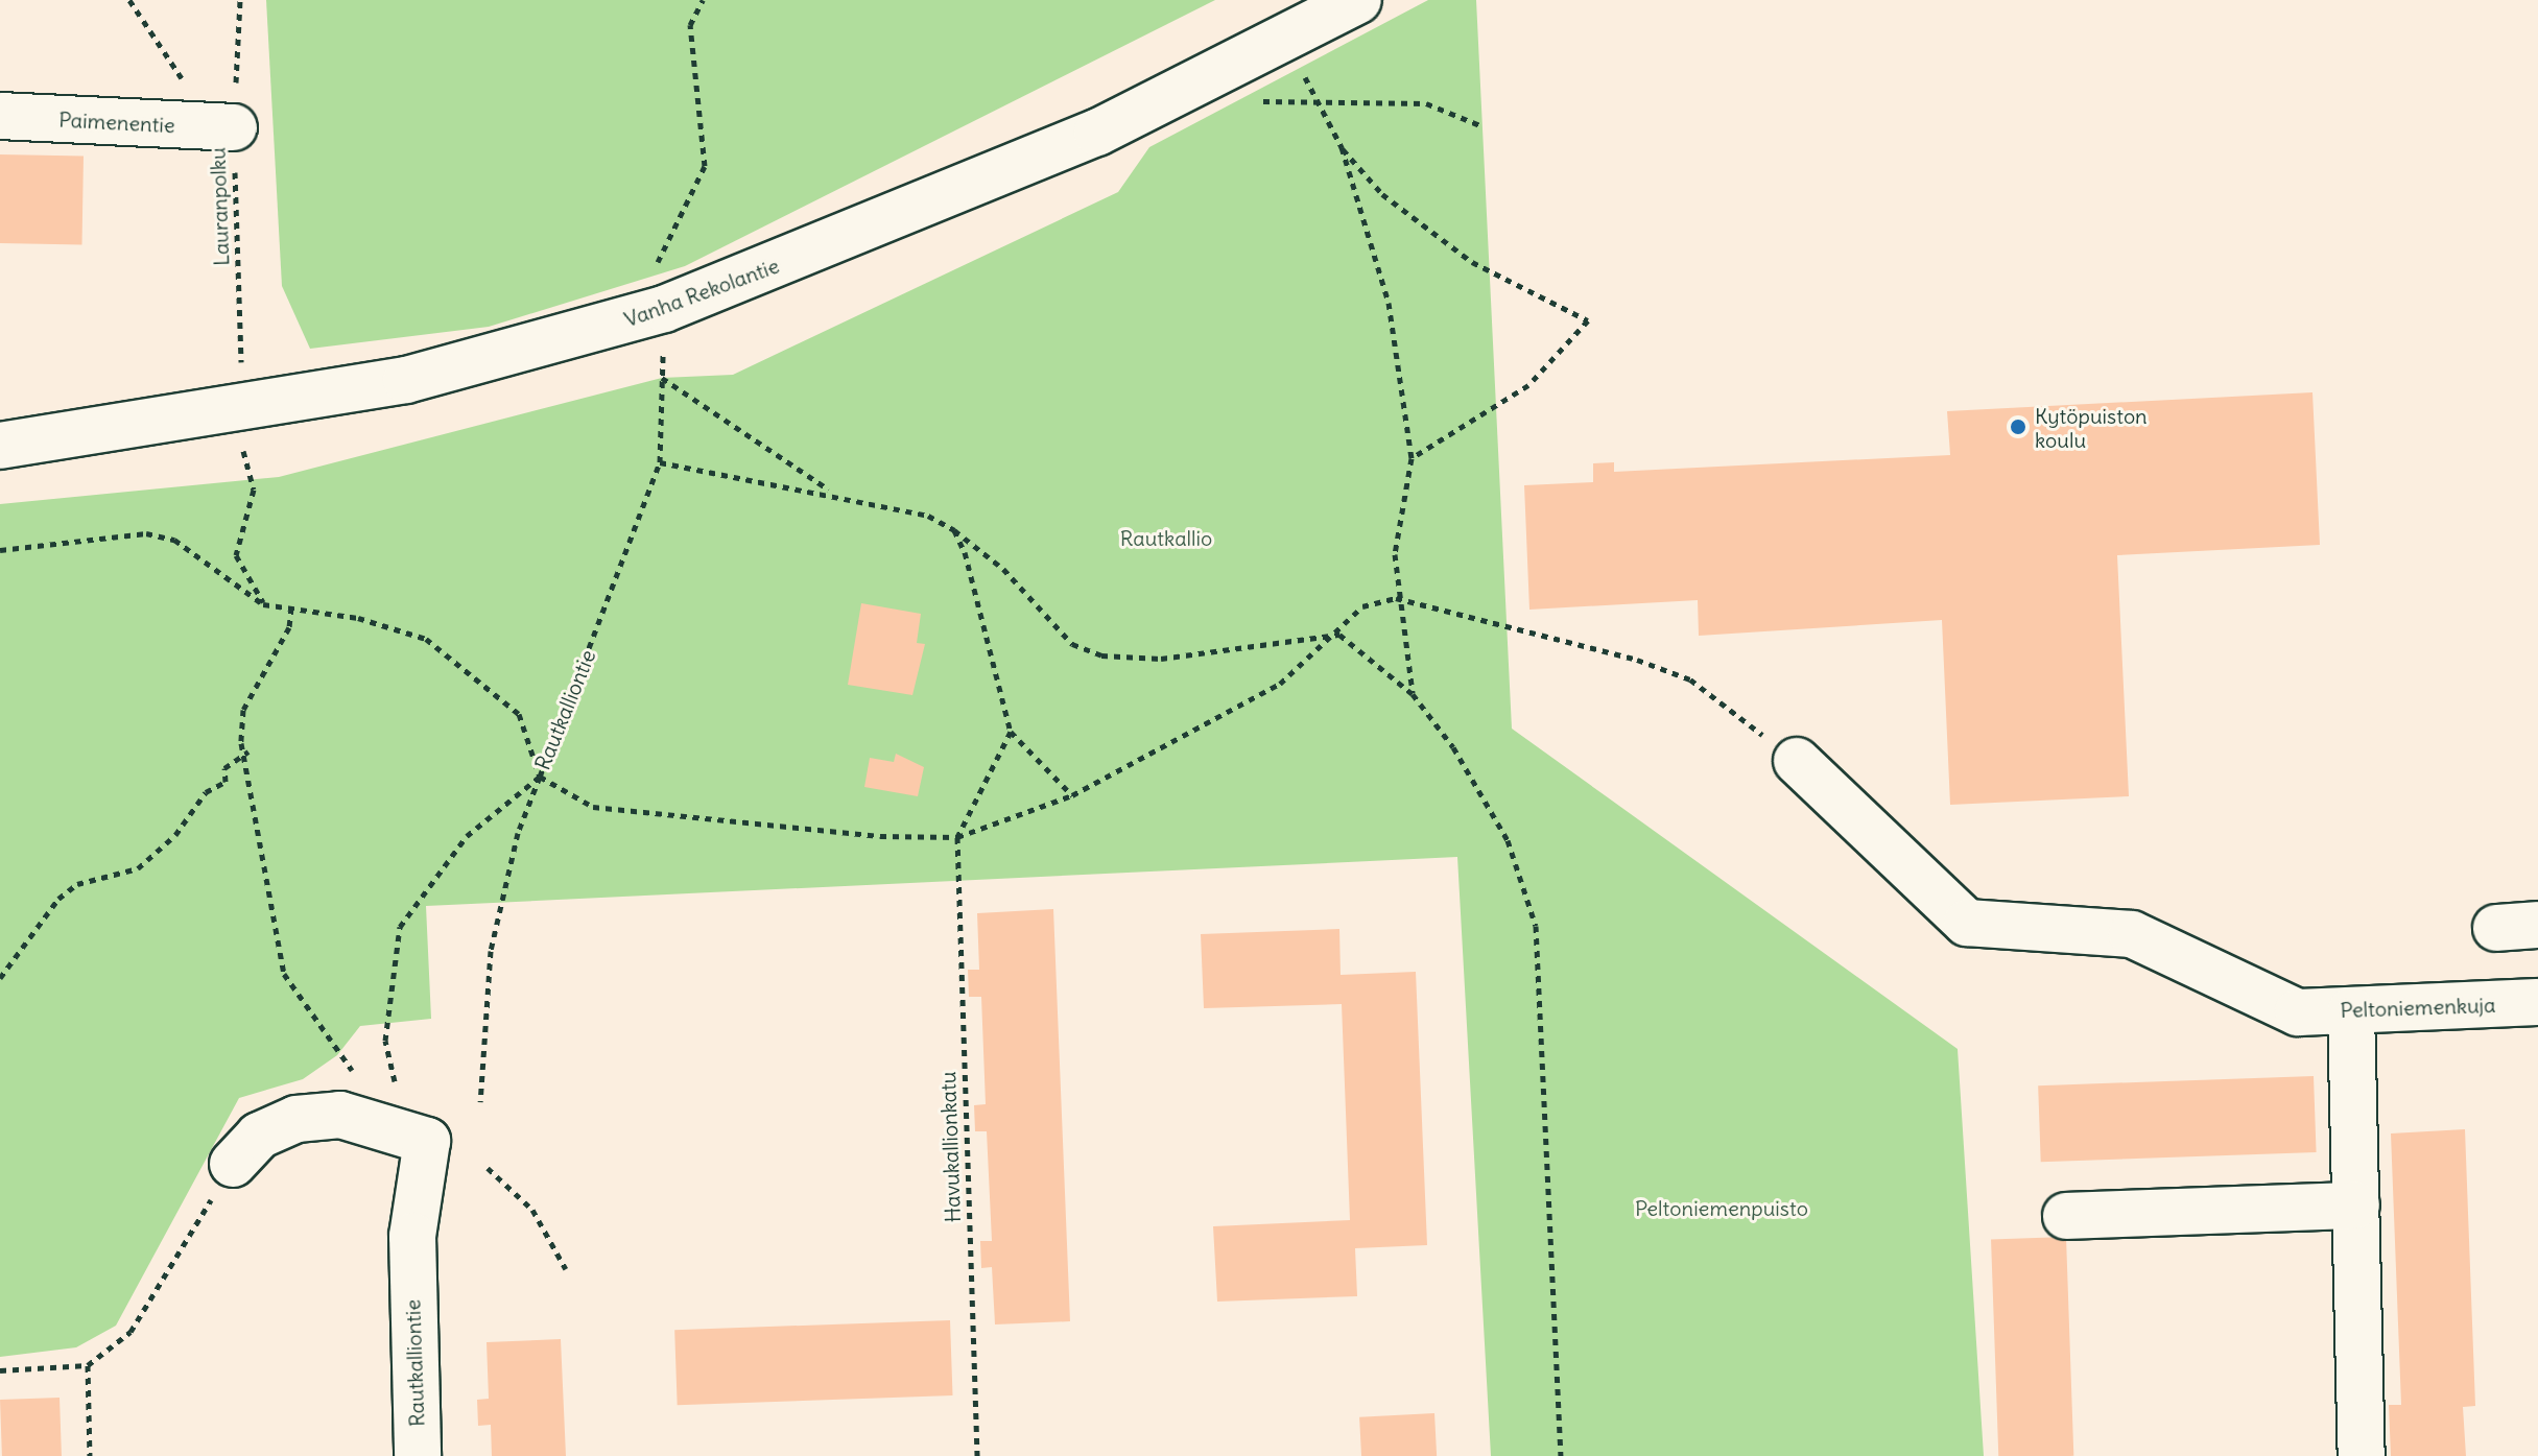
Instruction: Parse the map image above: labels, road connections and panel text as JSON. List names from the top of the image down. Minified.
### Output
{"streets":{"street":["Paimenentie","Vanha Rekolantie","Rautkalliontie","Peltoniemenkuja"],"path":["Lauranpolku","Havukallionkatu"]},"crossings":[["Paimenentie","Lauranpolku"],["Lauranpolku","Vanha Rekolantie"],["Vanha Rekolantie","Rautkalliontie"]],"parks":["Rautkallio","Peltoniemenpuisto"],"places":["Kytöpuiston koulu"]}
